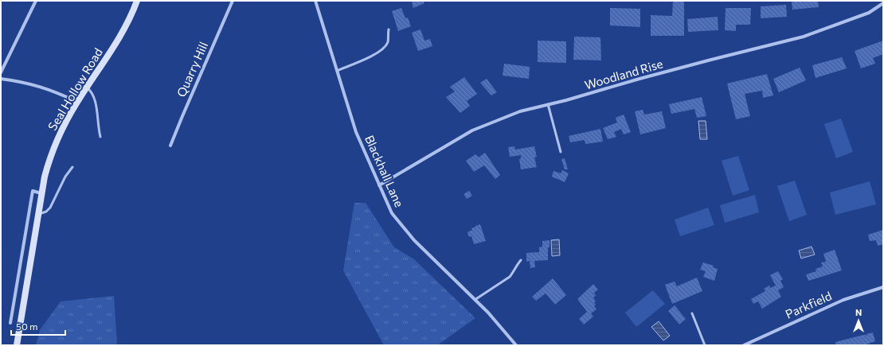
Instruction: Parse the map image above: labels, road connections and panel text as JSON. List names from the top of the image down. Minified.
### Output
{"streets":{"main road":["Seal Hollow Road"],"street":["Quarry Hill","Woodland Rise","Blackhall Lane","Parkfield"]},"crossings":[["Woodland Rise","Blackhall Lane"]],"scale_bar":"50 m","north":"top"}
